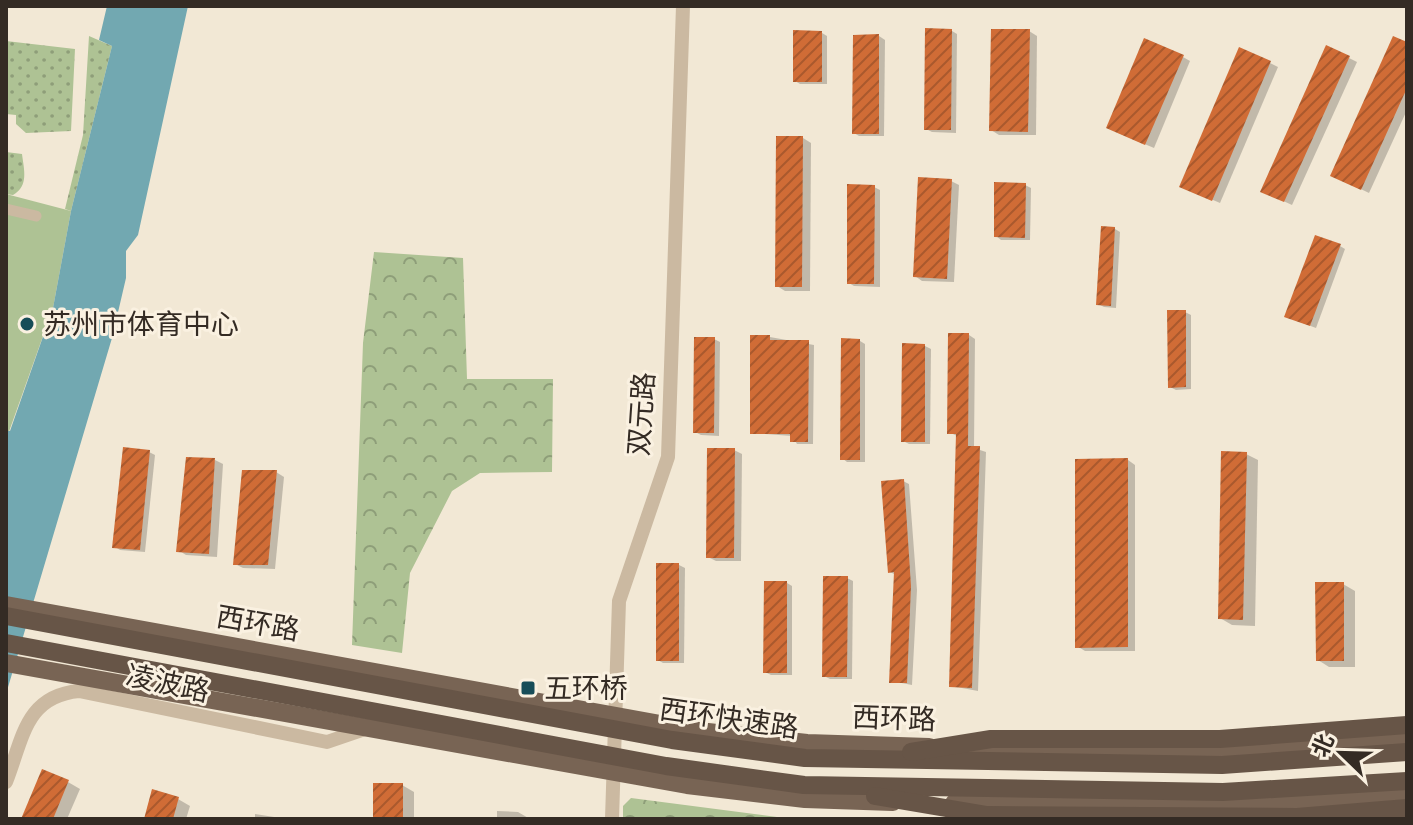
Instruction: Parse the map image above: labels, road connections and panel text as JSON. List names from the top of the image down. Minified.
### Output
{"streets":{"highway":["西环快速路"],"main road":["西环路"],"street":["双元路","凌波路"]},"crossings":[["双元路","西环路"]],"places":{"other":["苏州市体育中心"],"transit":["五环桥"]},"north":"top left"}
